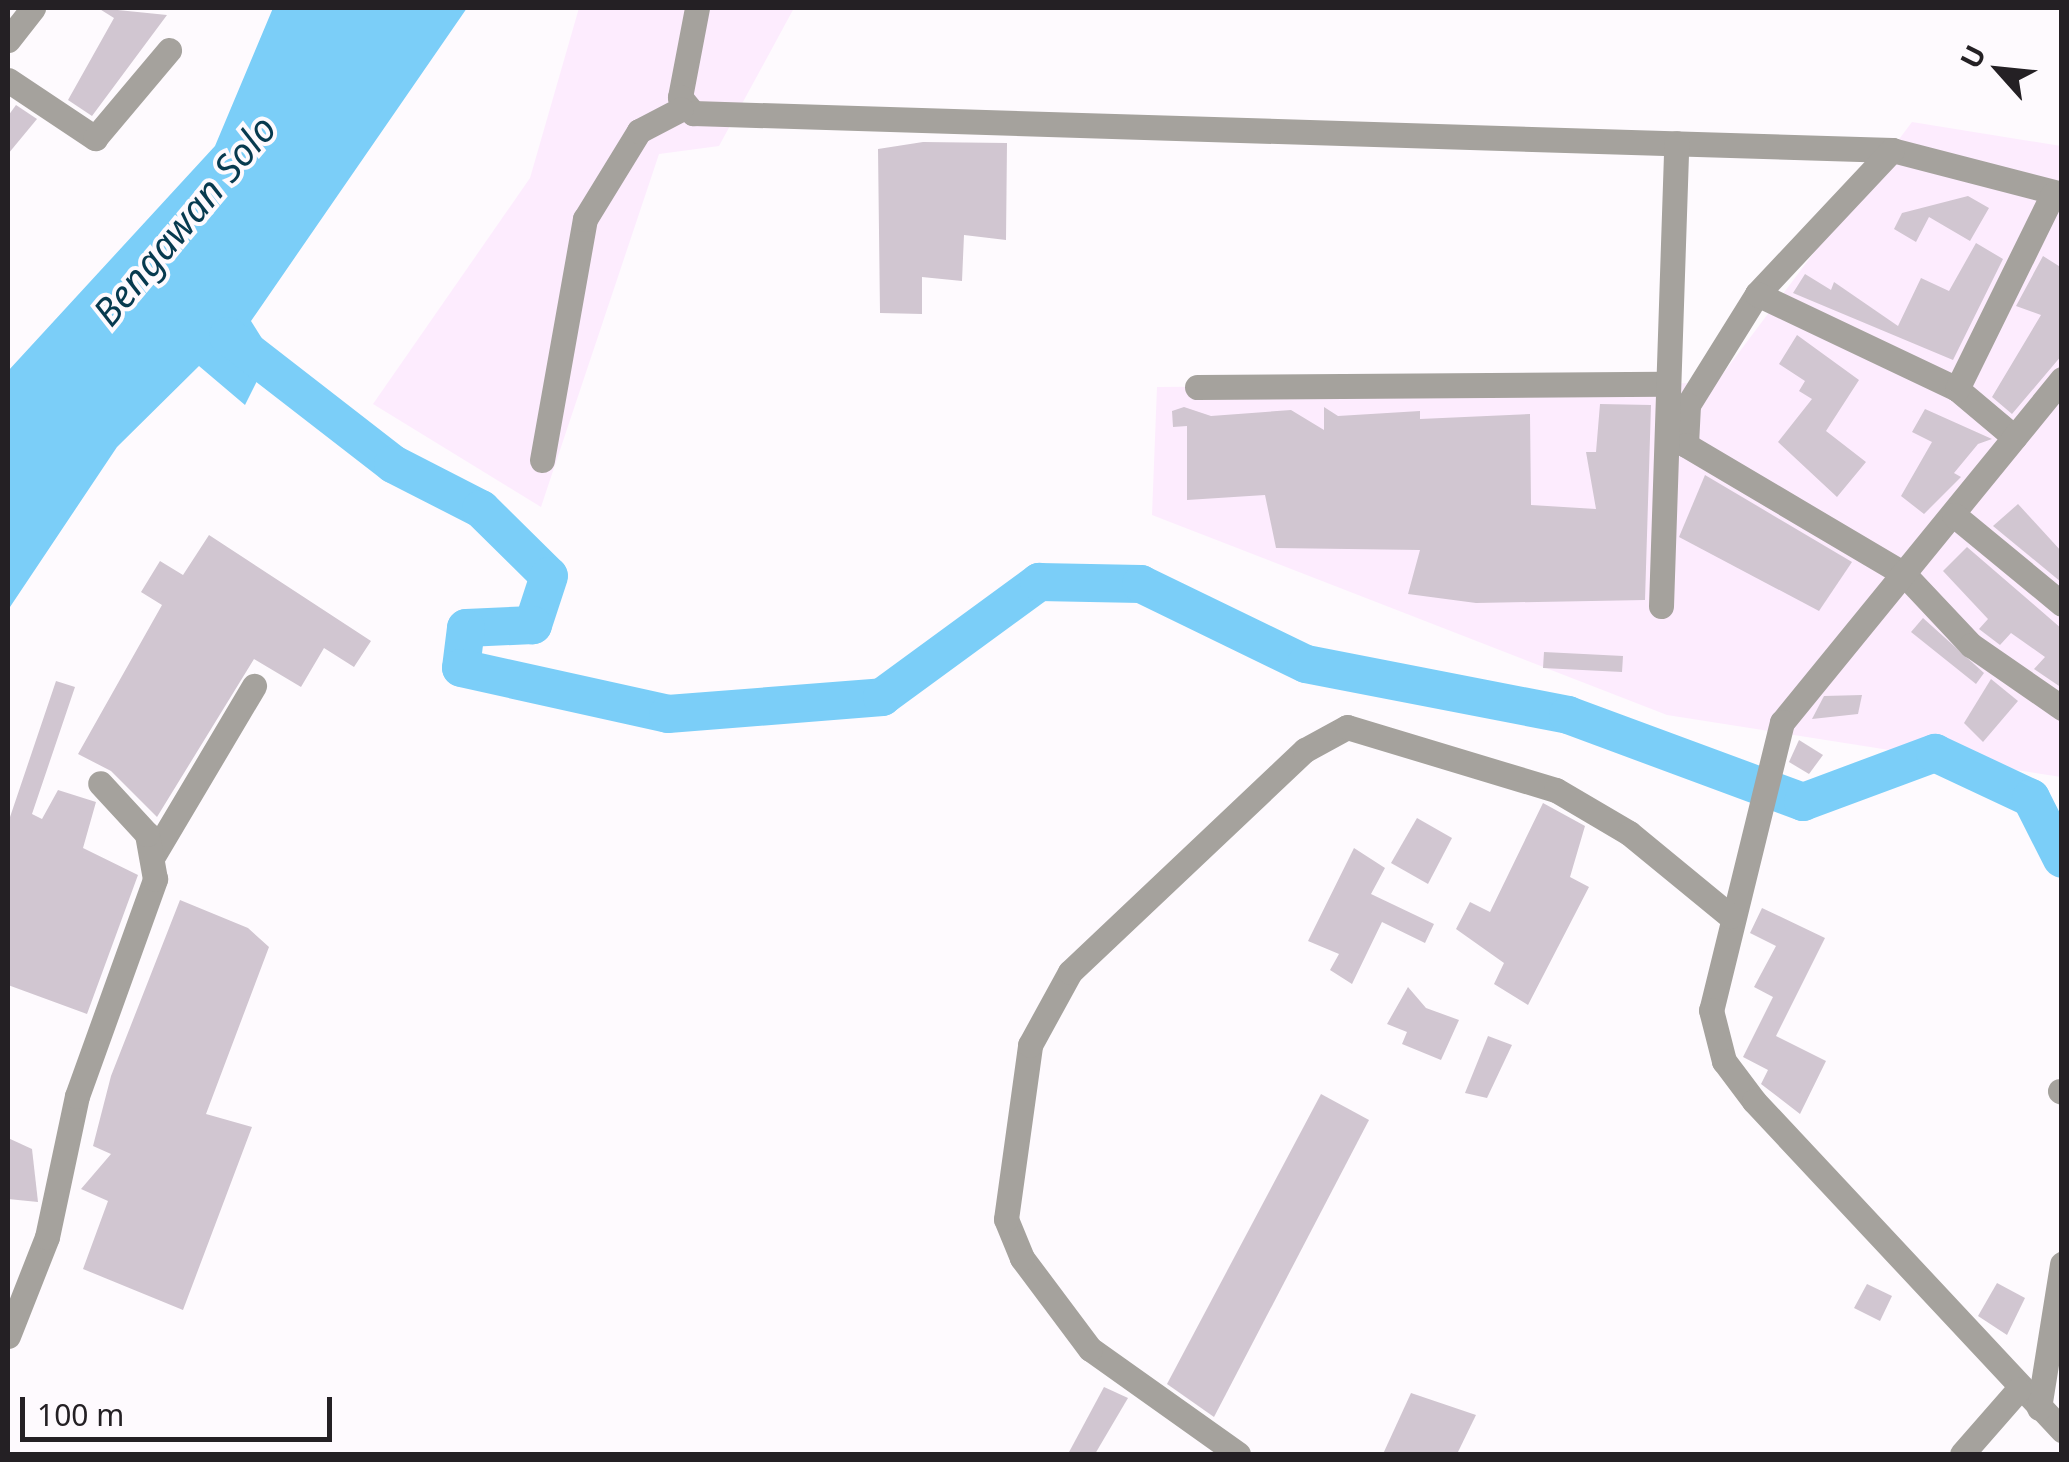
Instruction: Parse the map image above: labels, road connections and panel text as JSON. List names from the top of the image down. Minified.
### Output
{"water":["Bengawan Solo"],"scale_bar":"100 m","north":"top left"}
